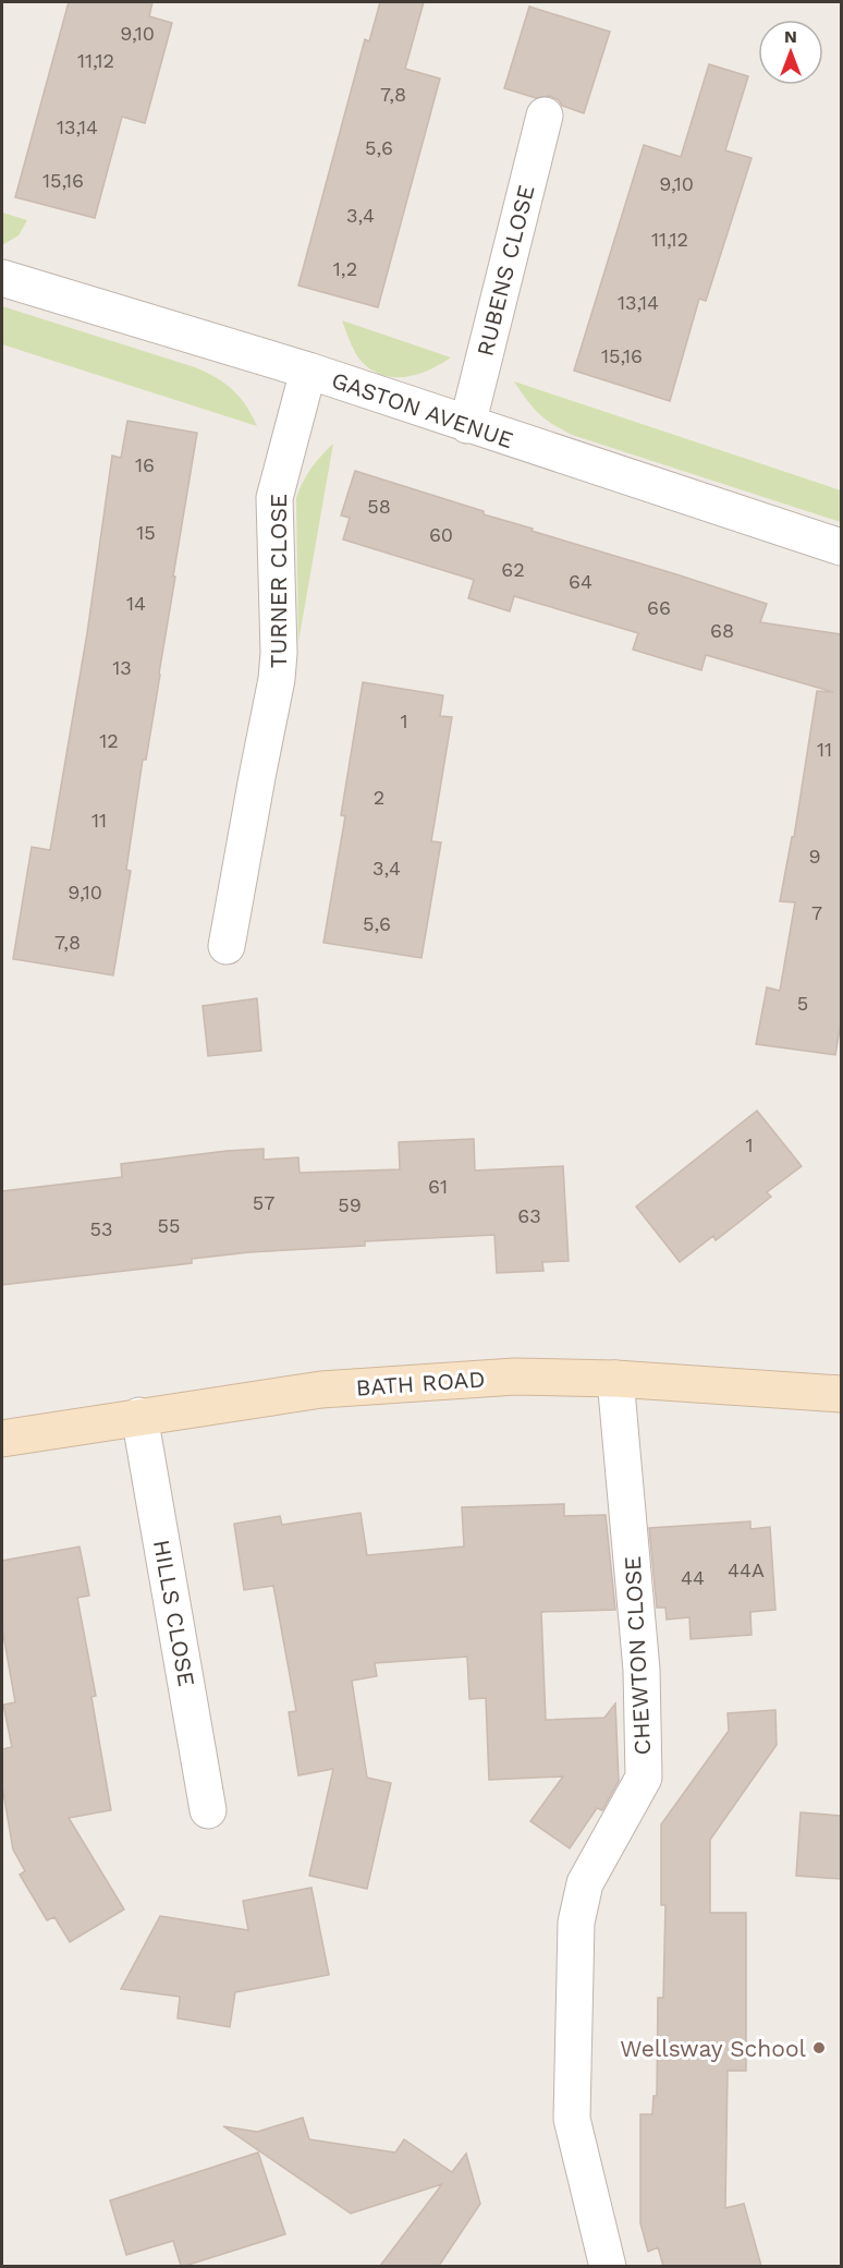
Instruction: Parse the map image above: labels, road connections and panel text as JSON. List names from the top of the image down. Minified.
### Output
{"streets":{"main road":["BATH ROAD"],"street":["RUBENS CLOSE","GASTON AVENUE","TURNER CLOSE","HILLS CLOSE","CHEWTON CLOSE"]},"crossings":[["RUBENS CLOSE","GASTON AVENUE"],["GASTON AVENUE","TURNER CLOSE"],["BATH ROAD","HILLS CLOSE"],["BATH ROAD","CHEWTON CLOSE"]],"places":["Wellsway School"],"house_numbers":["9,10","11,12","7,8","13,14","5,6","15,16","9,10","3,4","11,12","1,2","13,14","15,16","16","58","15","60","62","64","14","66","68","13","1","12","11","2","11","9","3,4","9,10","7","5,6","7,8","5","1","61","57","59","63","55","53","44A","44"],"north":"top"}
